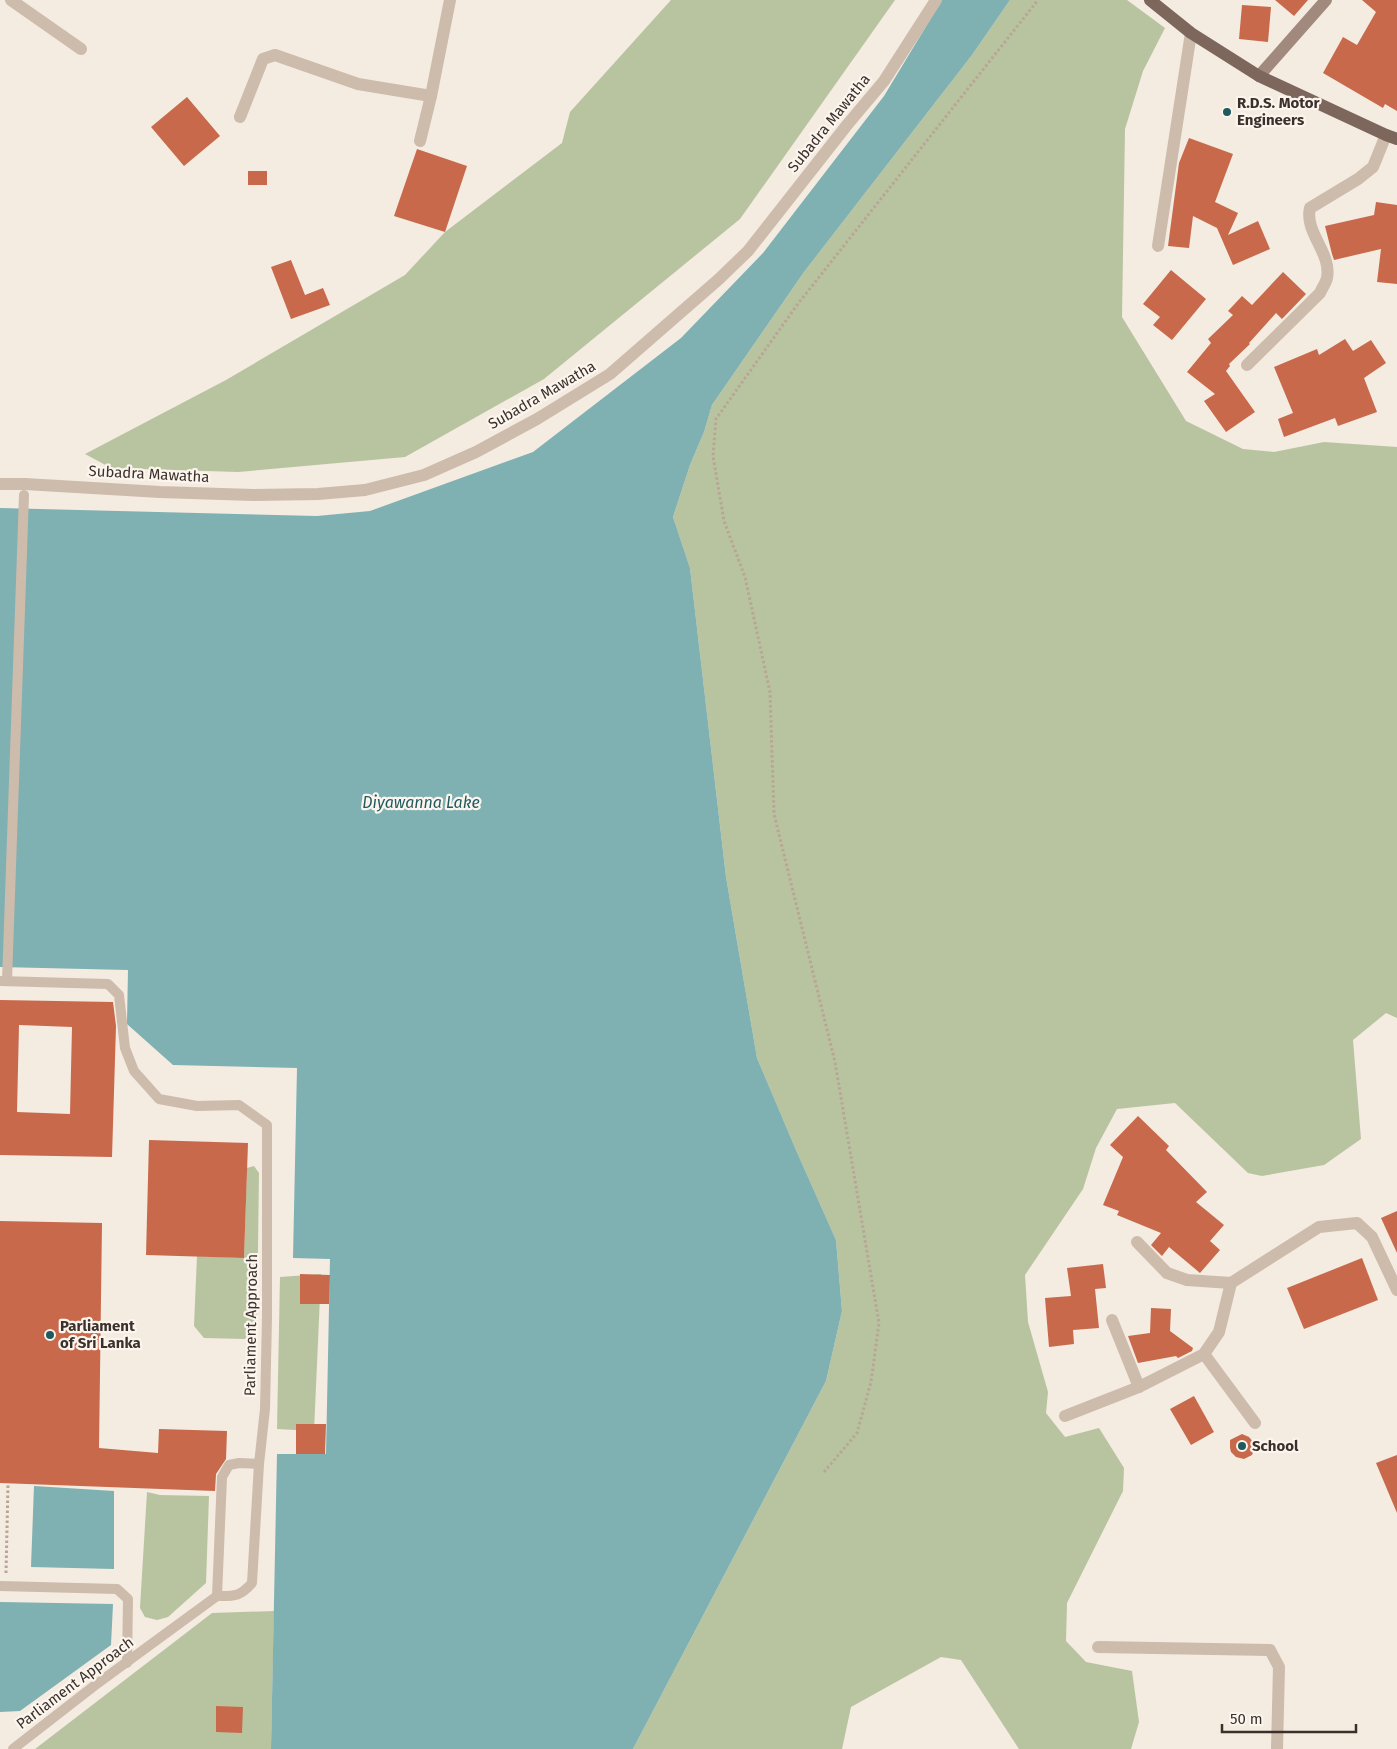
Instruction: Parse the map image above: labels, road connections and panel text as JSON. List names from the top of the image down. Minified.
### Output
{"streets":{"street":["Subadra Mawatha"],"lane":["Parliament Approach"]},"water":["Diyawanna Lake"],"places":["R.D.S. Motor Engineers","Parliament of Sri Lanka","School"],"scale_bar":"50 m"}
